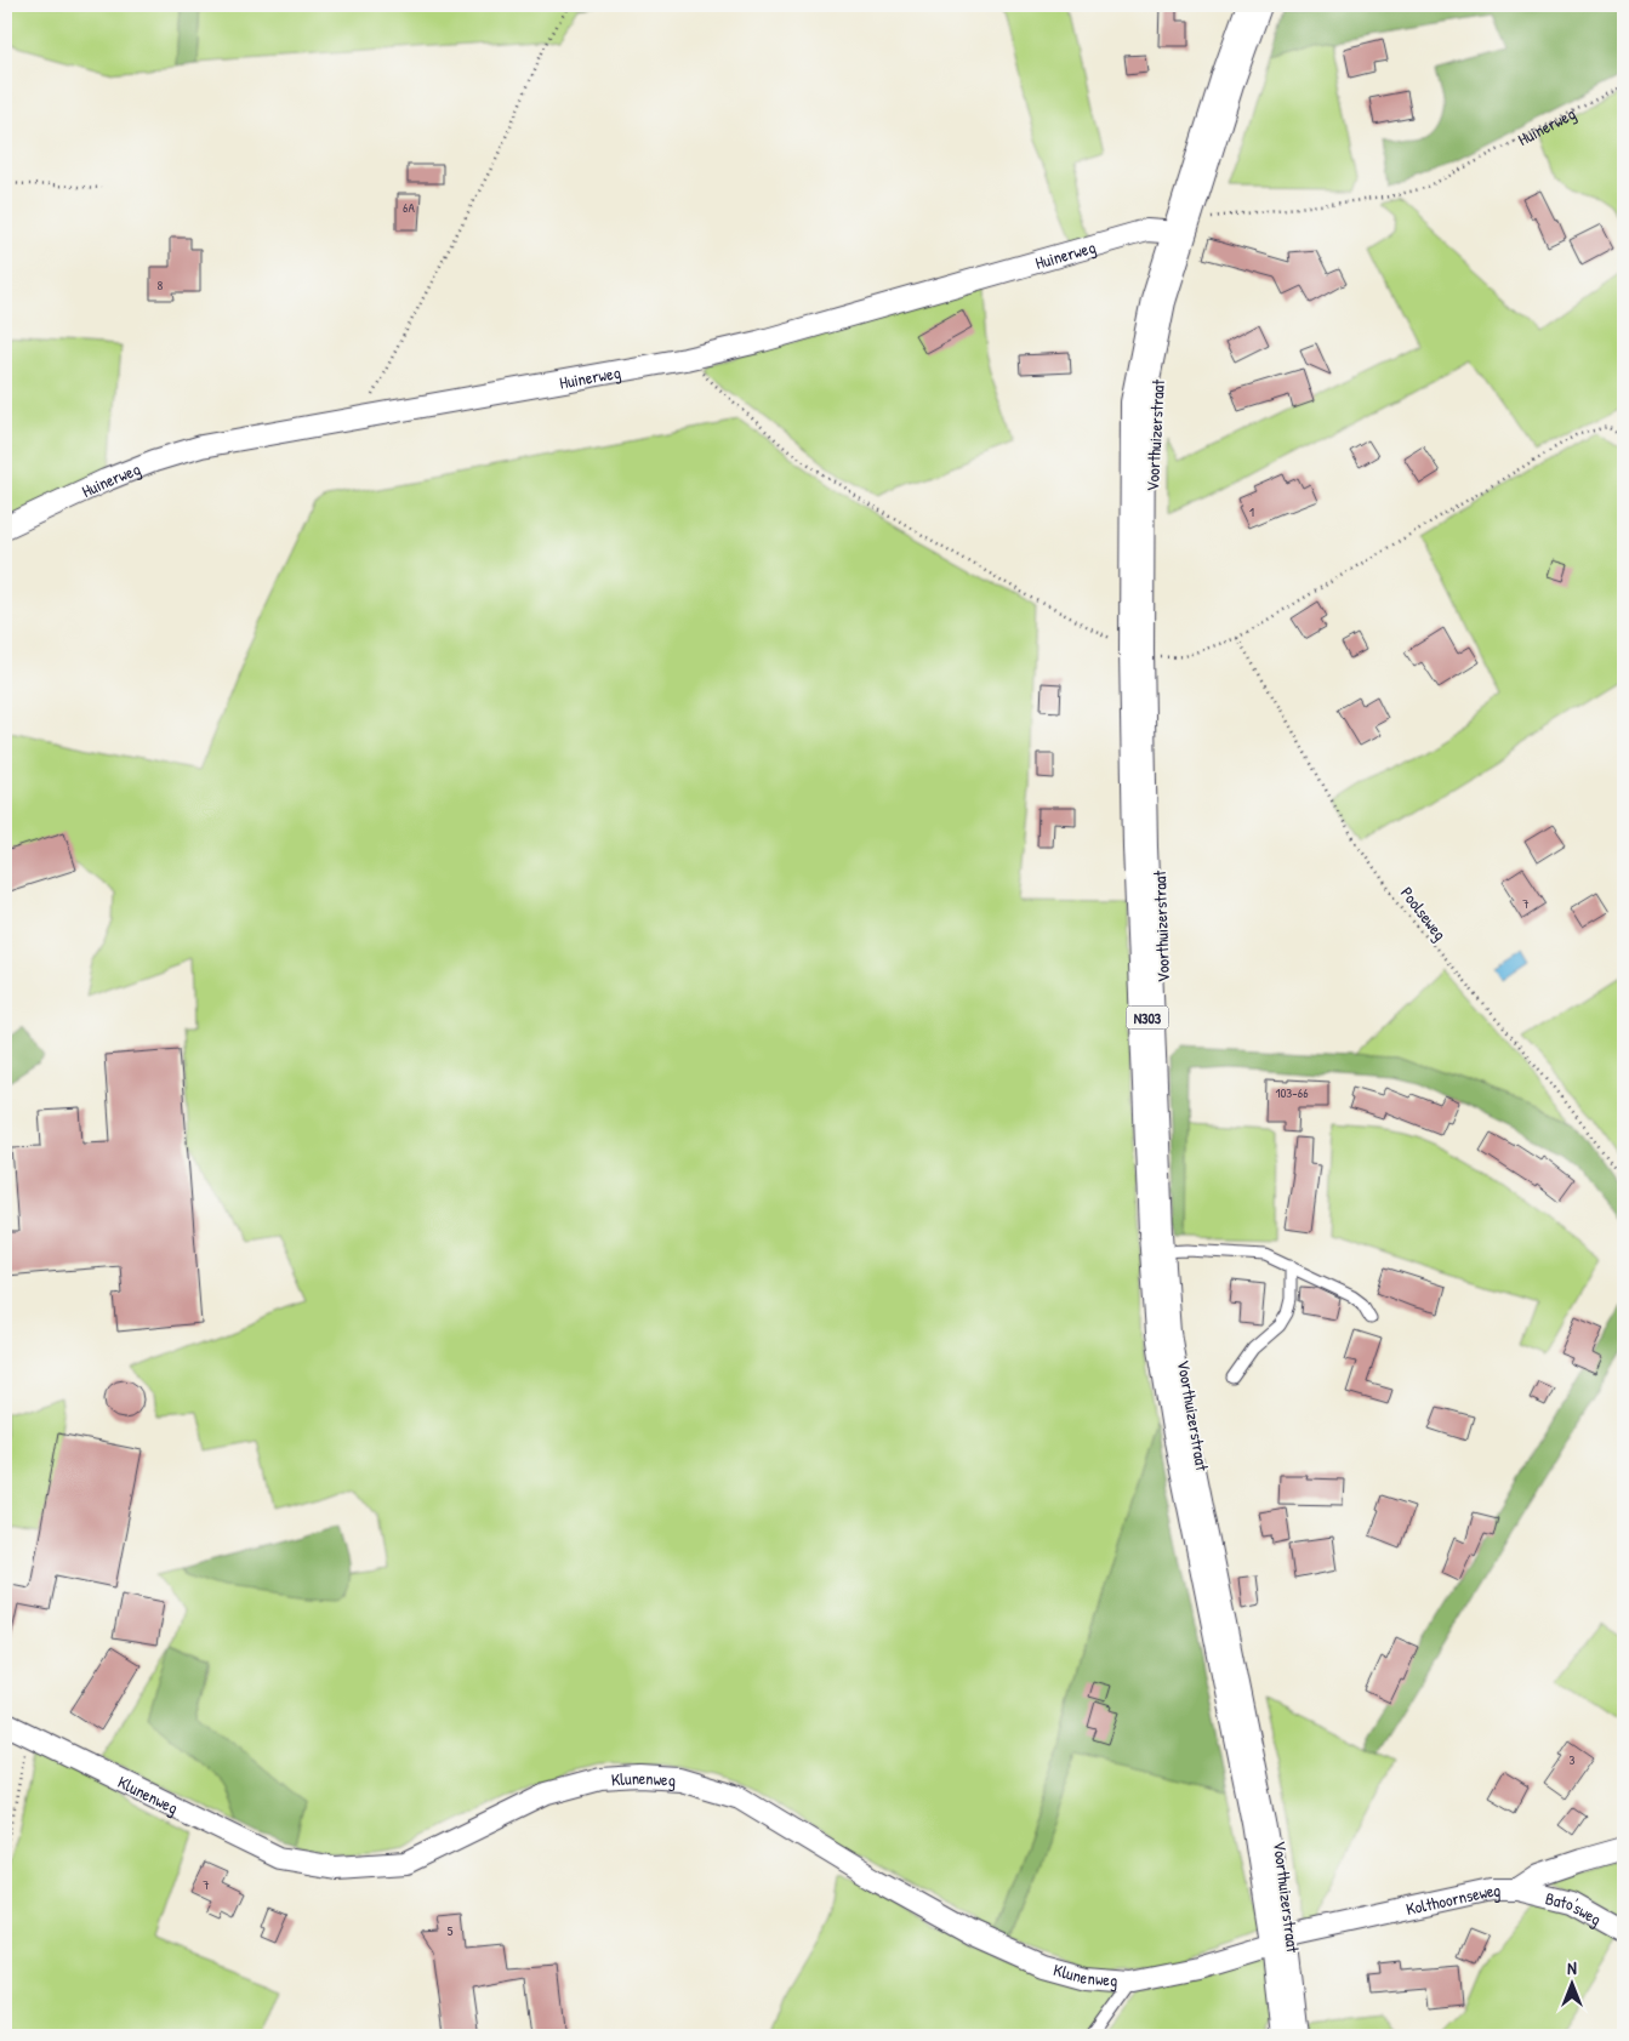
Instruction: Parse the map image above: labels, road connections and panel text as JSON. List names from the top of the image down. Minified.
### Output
{"streets":{"main road":["Voorthuizerstraat","N303"],"street":["Huinerweg","Klunenweg","Kolthoornseweg","Bato'sweg"],"path":["Poolseweg"]},"crossings":[["Huinerweg","Voorthuizerstraat"],["Voorthuizerstraat","Klunenweg"],["Voorthuizerstraat","Kolthoornseweg"],["Klunenweg","Kolthoornseweg"],["Kolthoornseweg","Bato'sweg"]],"house_numbers":["6A","8","1","7","103-66","3","7","5"],"north":"top"}
